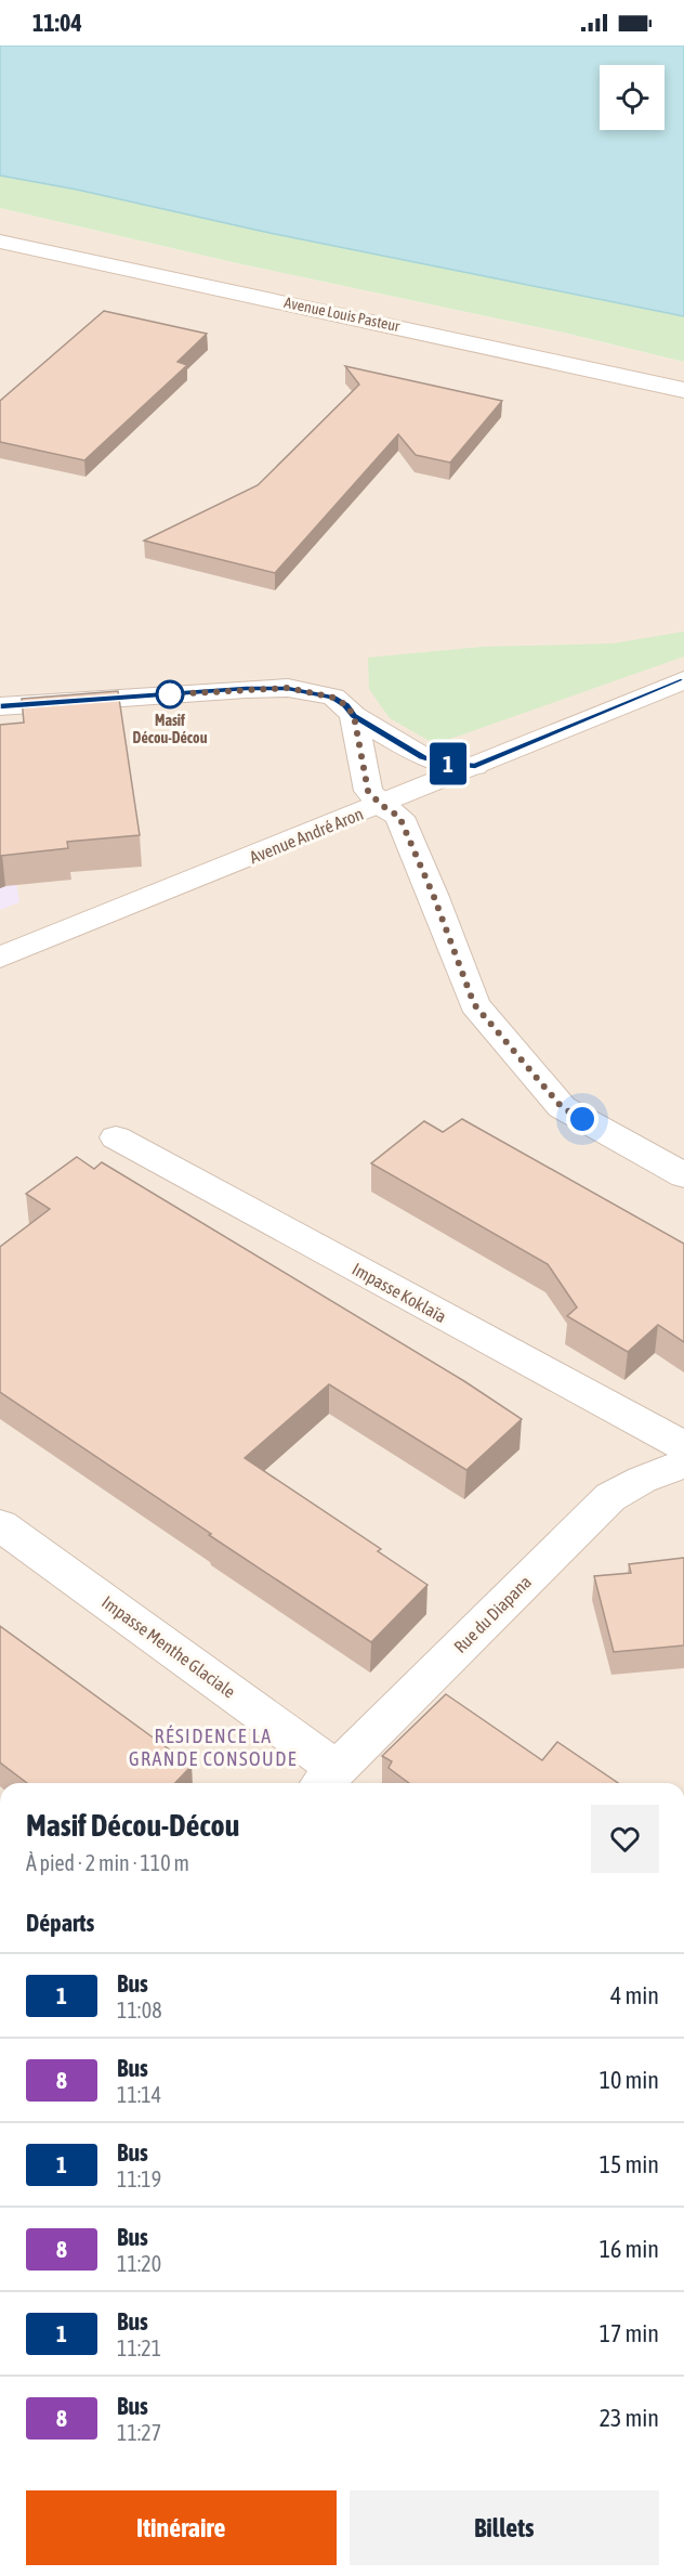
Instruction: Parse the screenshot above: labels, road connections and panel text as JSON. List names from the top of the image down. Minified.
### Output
{"streets":{"street":["Avenue Louis Pasteur","Avenue André Aron","Impasse Koklaïa","Rue du Diapana","Impasse Menthe Glaciale"]},"crossings":[["Rue du Diapana","Impasse Menthe Glaciale"]],"districts":["RÉSIDENCE LA GRANDE CONSOUDE"],"places":["Masif Décou-Décou"],"lines":["bus line 1"],"page":{"status":"11:04","on_map":"1","heading":[["Masif Décou-Décou","À pied · 2 min · 110 m"],"Départs"],"list":[{"mark":"1","name":"Bus","note":"11:08","value":"4 min"},{"mark":"8","name":"Bus","note":"11:14","value":"10 min"},{"mark":"1","name":"Bus","note":"11:19","value":"15 min"},{"mark":"8","name":"Bus","note":"11:20","value":"16 min"},{"mark":"1","name":"Bus","note":"11:21","value":"17 min"},{"mark":"8","name":"Bus","note":"11:27","value":"23 min"}],"buttons":["Itinéraire","Billets"]}}
